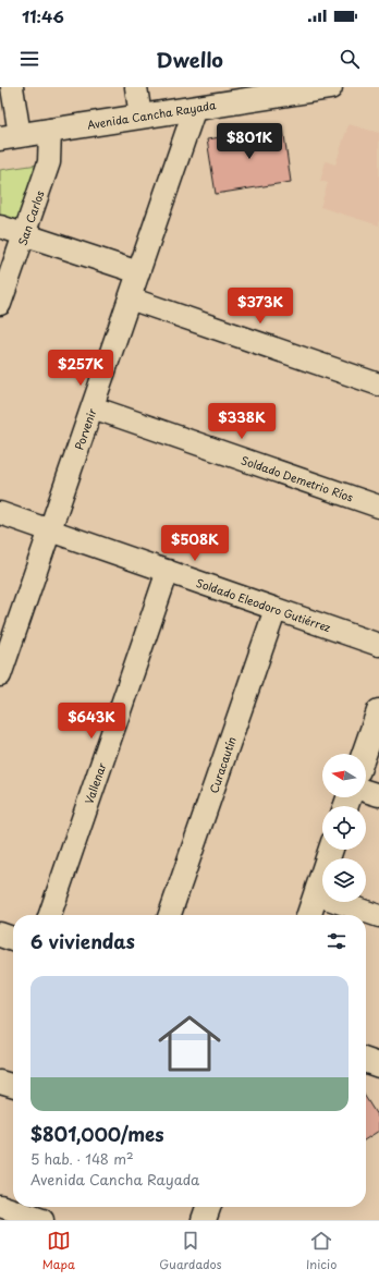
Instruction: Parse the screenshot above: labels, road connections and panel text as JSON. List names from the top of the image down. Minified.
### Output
{"streets":{"street":["Avenida Cancha Rayada","San Carlos","Porvenir","Soldado Demetrio Ríos","Soldado Eleodoro Gutiérrez","Curacautín","Vallenar"]},"crossings":[["Avenida Cancha Rayada","San Carlos"],["Avenida Cancha Rayada","Porvenir"],["Porvenir","Soldado Demetrio Ríos"],["Porvenir","Soldado Eleodoro Gutiérrez"],["Soldado Eleodoro Gutiérrez","Curacautín"],["Soldado Eleodoro Gutiérrez","Vallenar"]],"north":"left","page":{"status":"11:46","header":"Dwello","price":["$801K","$373K","$257K","$338K","$508K","$643K"],"heading":"6 viviendas","list":[{"name":"$801,000/mes","note":"5 hab. · 148 m² · Avenida Cancha Rayada"}],"tabs":["Mapa","Guardados","Inicio"]}}
